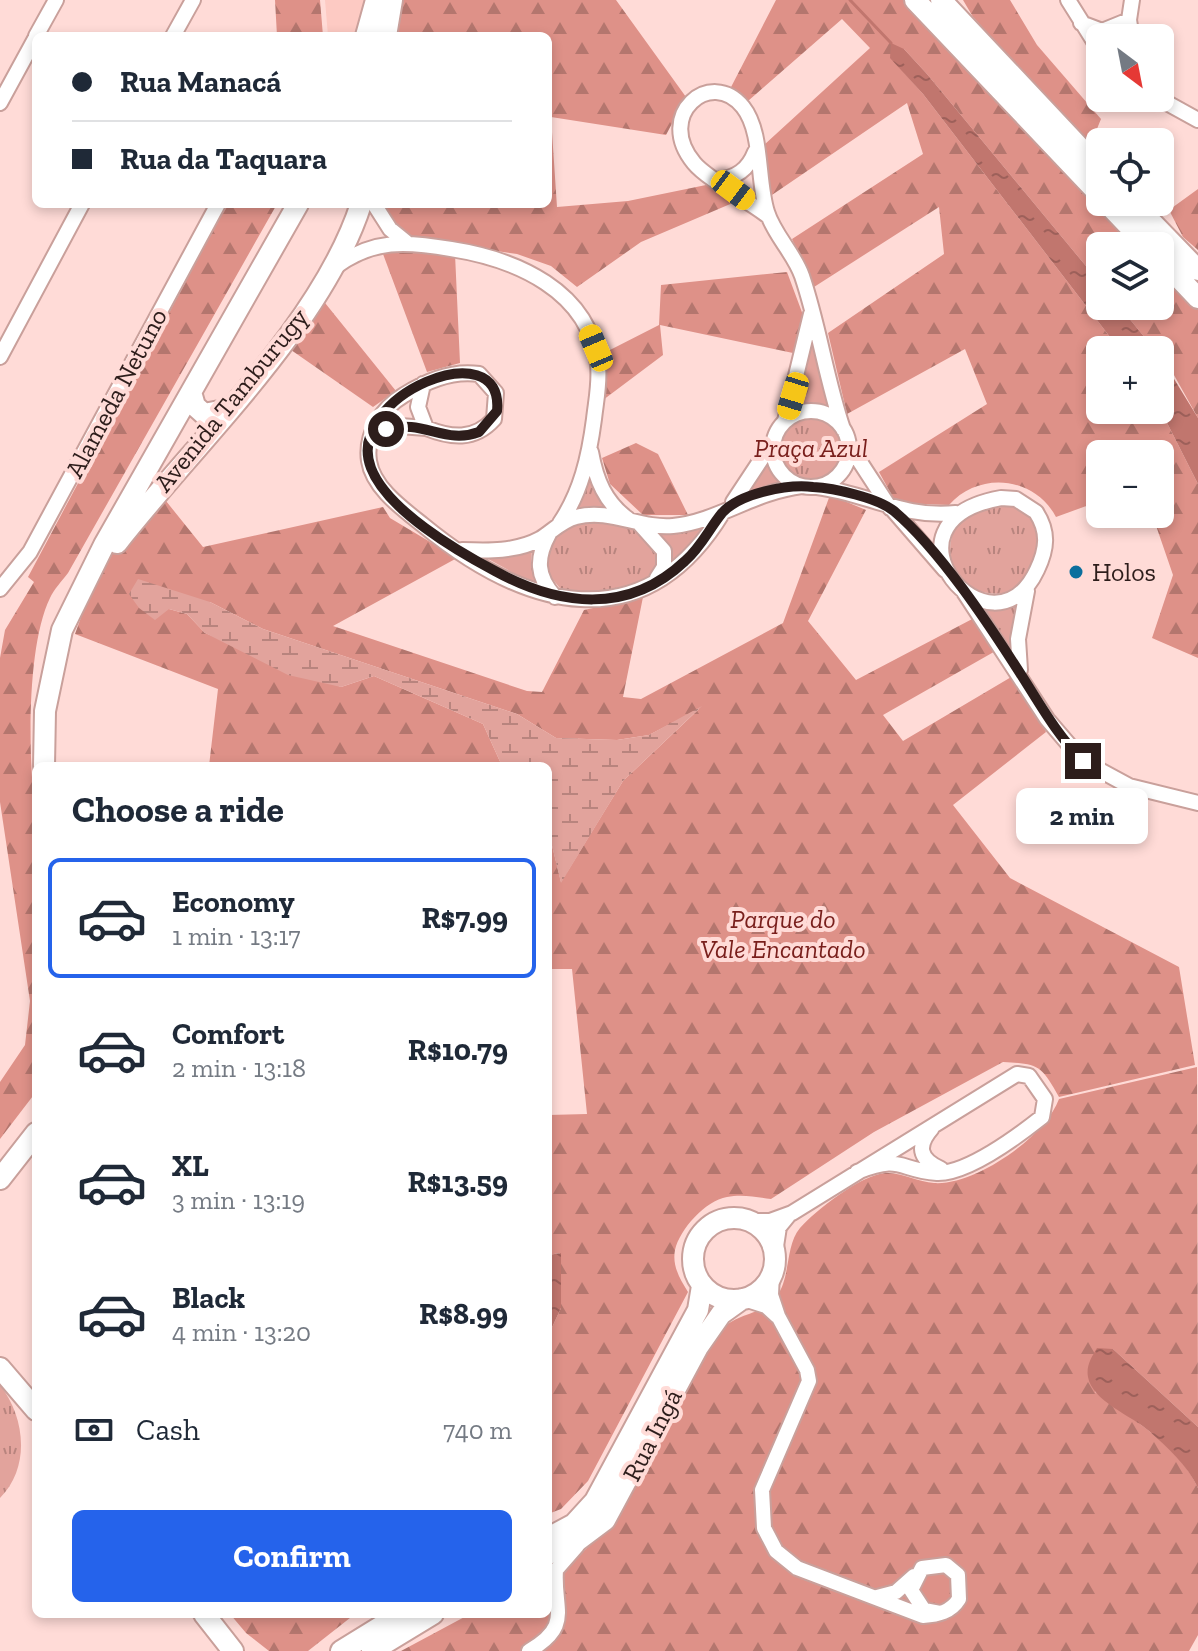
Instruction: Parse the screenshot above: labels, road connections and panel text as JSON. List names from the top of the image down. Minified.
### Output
{"streets":{"main road":["Avenida Tamburugy","Rua Ingá"],"street":["Alameda Netuno"]},"parks":["Praça Azul","Parque do Vale Encantado"],"places":["Holos"],"north":"bottom right","page":{"map_buttons":["+","−"],"banner":["Rua Manacá","Rua da Taquara"],"heading":"Choose a ride","bubble":"2 min","list":[{"name":"Economy","note":"1 min · 13:17","value":"R$7.99"},{"name":"Comfort","note":"2 min · 13:18","value":"R$10.79"},{"name":"XL","note":"3 min · 13:19","value":"R$13.59"},{"name":"Black","note":"4 min · 13:20","value":"R$8.99"}],"pay":["Cash","740 m"],"buttons":"Confirm"}}
